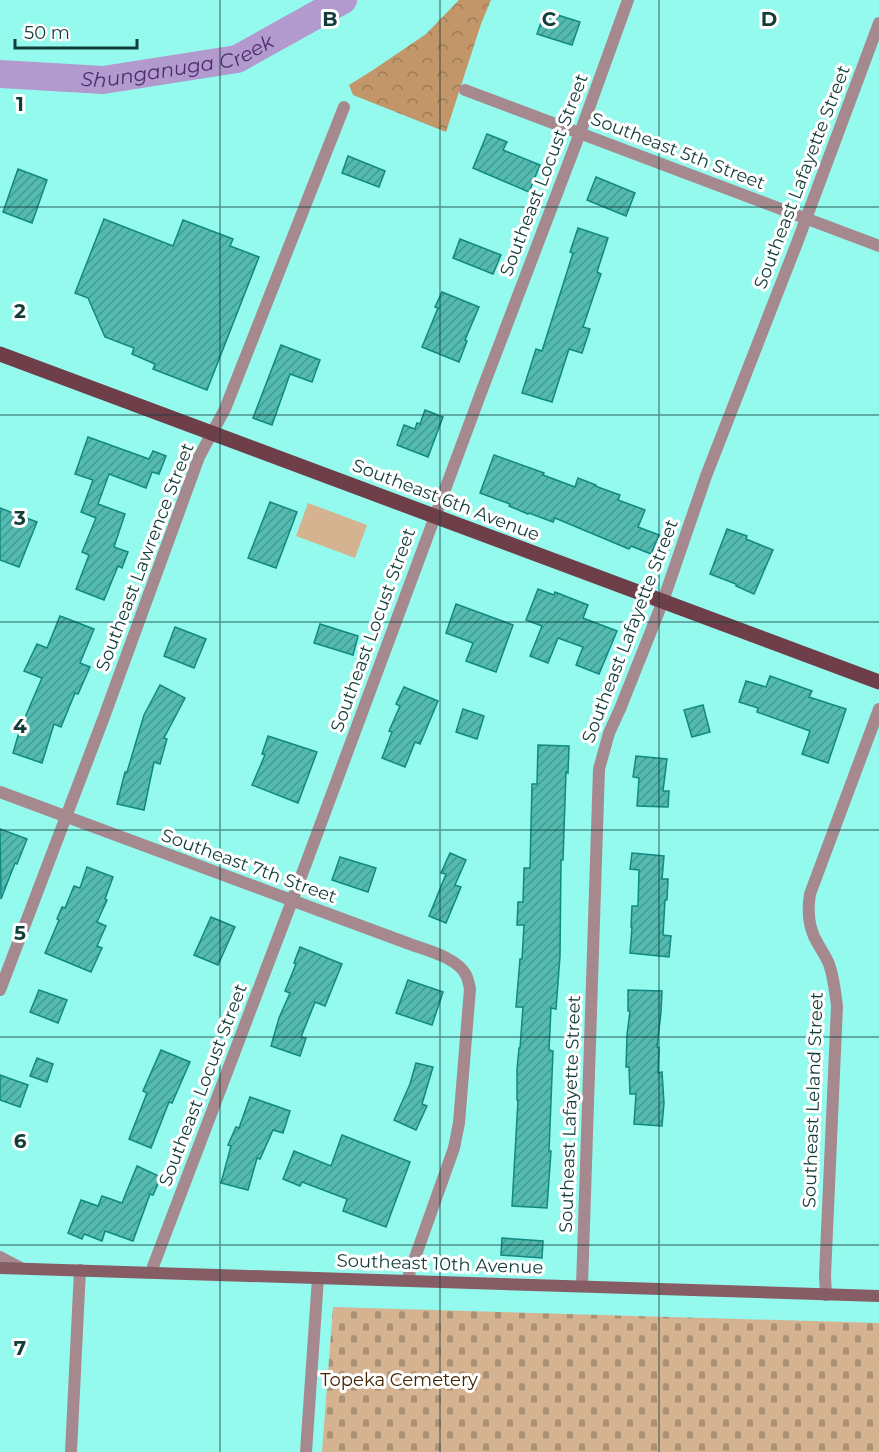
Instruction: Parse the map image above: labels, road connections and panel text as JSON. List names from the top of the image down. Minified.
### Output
{"streets":{"main road":["Southeast 6th Avenue","Southeast 10th Avenue"],"street":["Southeast 5th Street","Southeast Locust Street","Southeast Lafayette Street","Southeast Lawrence Street","Southeast 7th Street","Southeast Leland Street"]},"crossings":[["Southeast 5th Street","Southeast Locust Street"],["Southeast 5th Street","Southeast Lafayette Street"],["Southeast Locust Street","Southeast 6th Avenue"],["Southeast Locust Street","Southeast 7th Street"],["Southeast Locust Street","Southeast 10th Avenue"],["Southeast Lafayette Street","Southeast 6th Avenue"],["Southeast Lafayette Street","Southeast 10th Avenue"],["Southeast 6th Avenue","Southeast Lawrence Street"],["Southeast Lawrence Street","Southeast 7th Street"],["Southeast 7th Street","Southeast 10th Avenue"],["Southeast Leland Street","Southeast 10th Avenue"]],"water":["Shunganuga Creek"],"parks":["Topeka Cemetery"],"scale_bar":"50 m","grid":{"columns":["B","C","D"],"rows":["1","2","3","4","5","6","7"]}}
